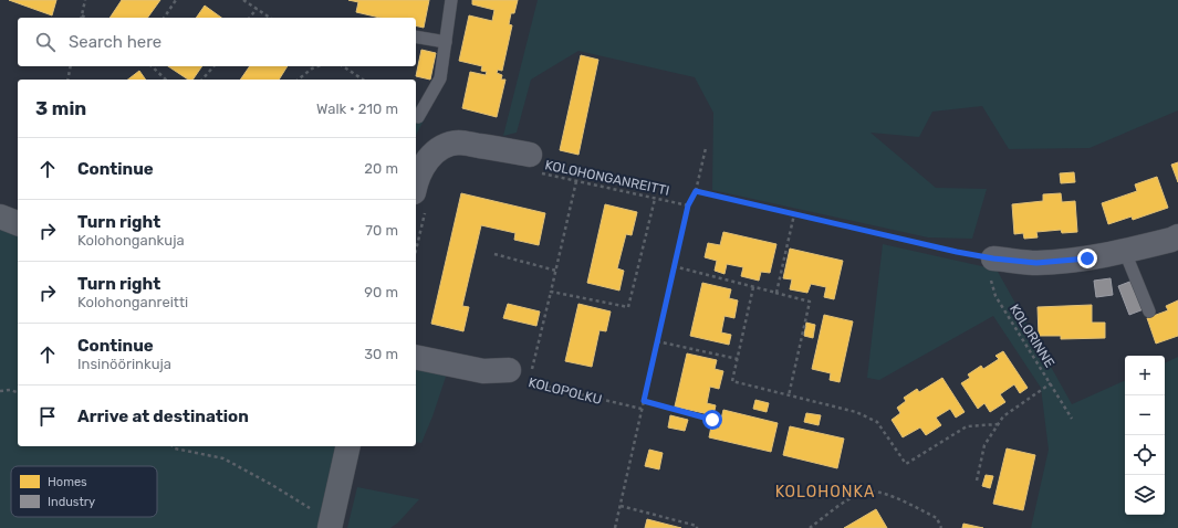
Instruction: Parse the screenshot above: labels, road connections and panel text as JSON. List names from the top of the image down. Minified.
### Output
{"streets":{"path":["KOLOHONGANREITTI","KOLORINNE","KOLOPOLKU"]},"districts":["KOLOHONKA"],"legend":["Homes","Industry"],"page":{"search":"Search here","heading":["3 min","Walk · 210 m"],"list":[["Continue","20 m"],["Turn right","Kolohongankuja","70 m"],["Turn right","Kolohonganreitti","90 m"],["Continue","Insinöörinkuja","30 m"],"Arrive at destination"],"map_buttons":["+","−"]}}
